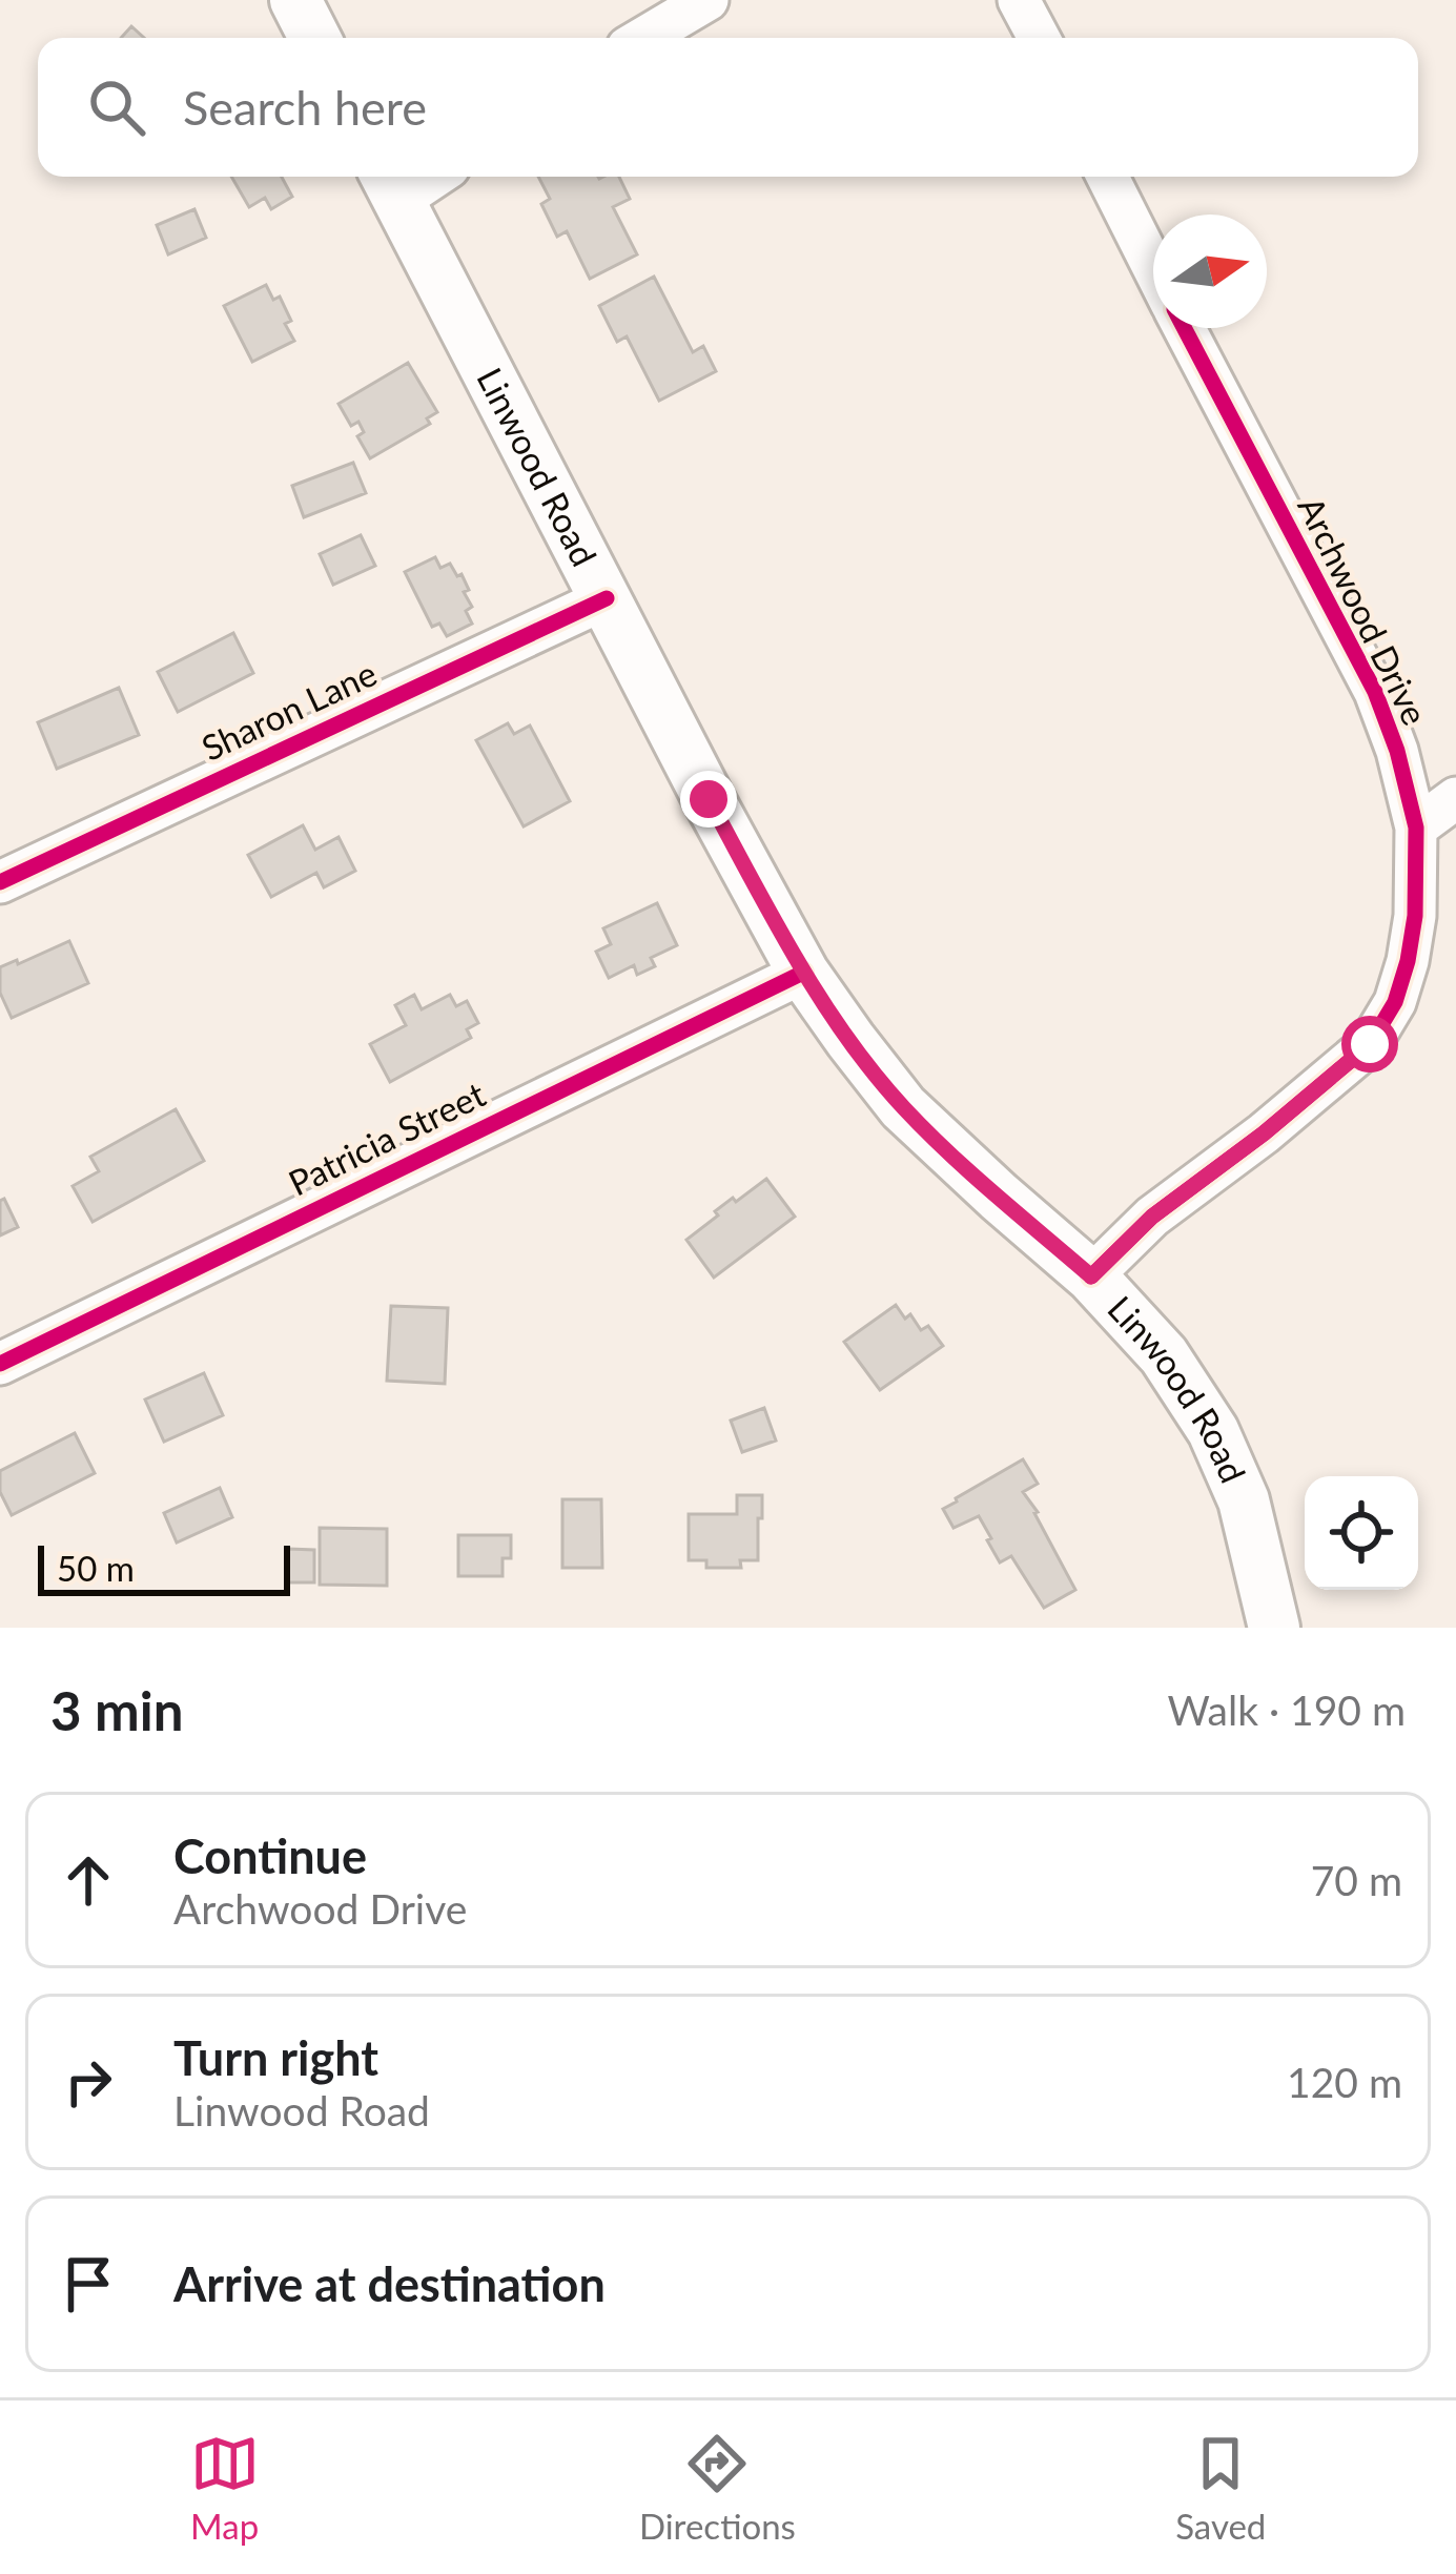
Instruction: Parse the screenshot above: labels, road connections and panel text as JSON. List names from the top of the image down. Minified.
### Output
{"streets":{"main road":["Linwood Road"],"street":["Archwood Drive","Sharon Lane","Patricia Street"]},"crossings":[["Linwood Road","Archwood Drive"],["Linwood Road","Sharon Lane"],["Linwood Road","Patricia Street"]],"scale_bar":"50 m","north":"right","page":{"search":"Search here","scale":"50 m","heading":["3 min","Walk · 190 m"],"list":[["Continue","Archwood Drive","70 m"],["Turn right","Linwood Road","120 m"],"Arrive at destination"],"nav":["Map","Directions","Saved"]}}
